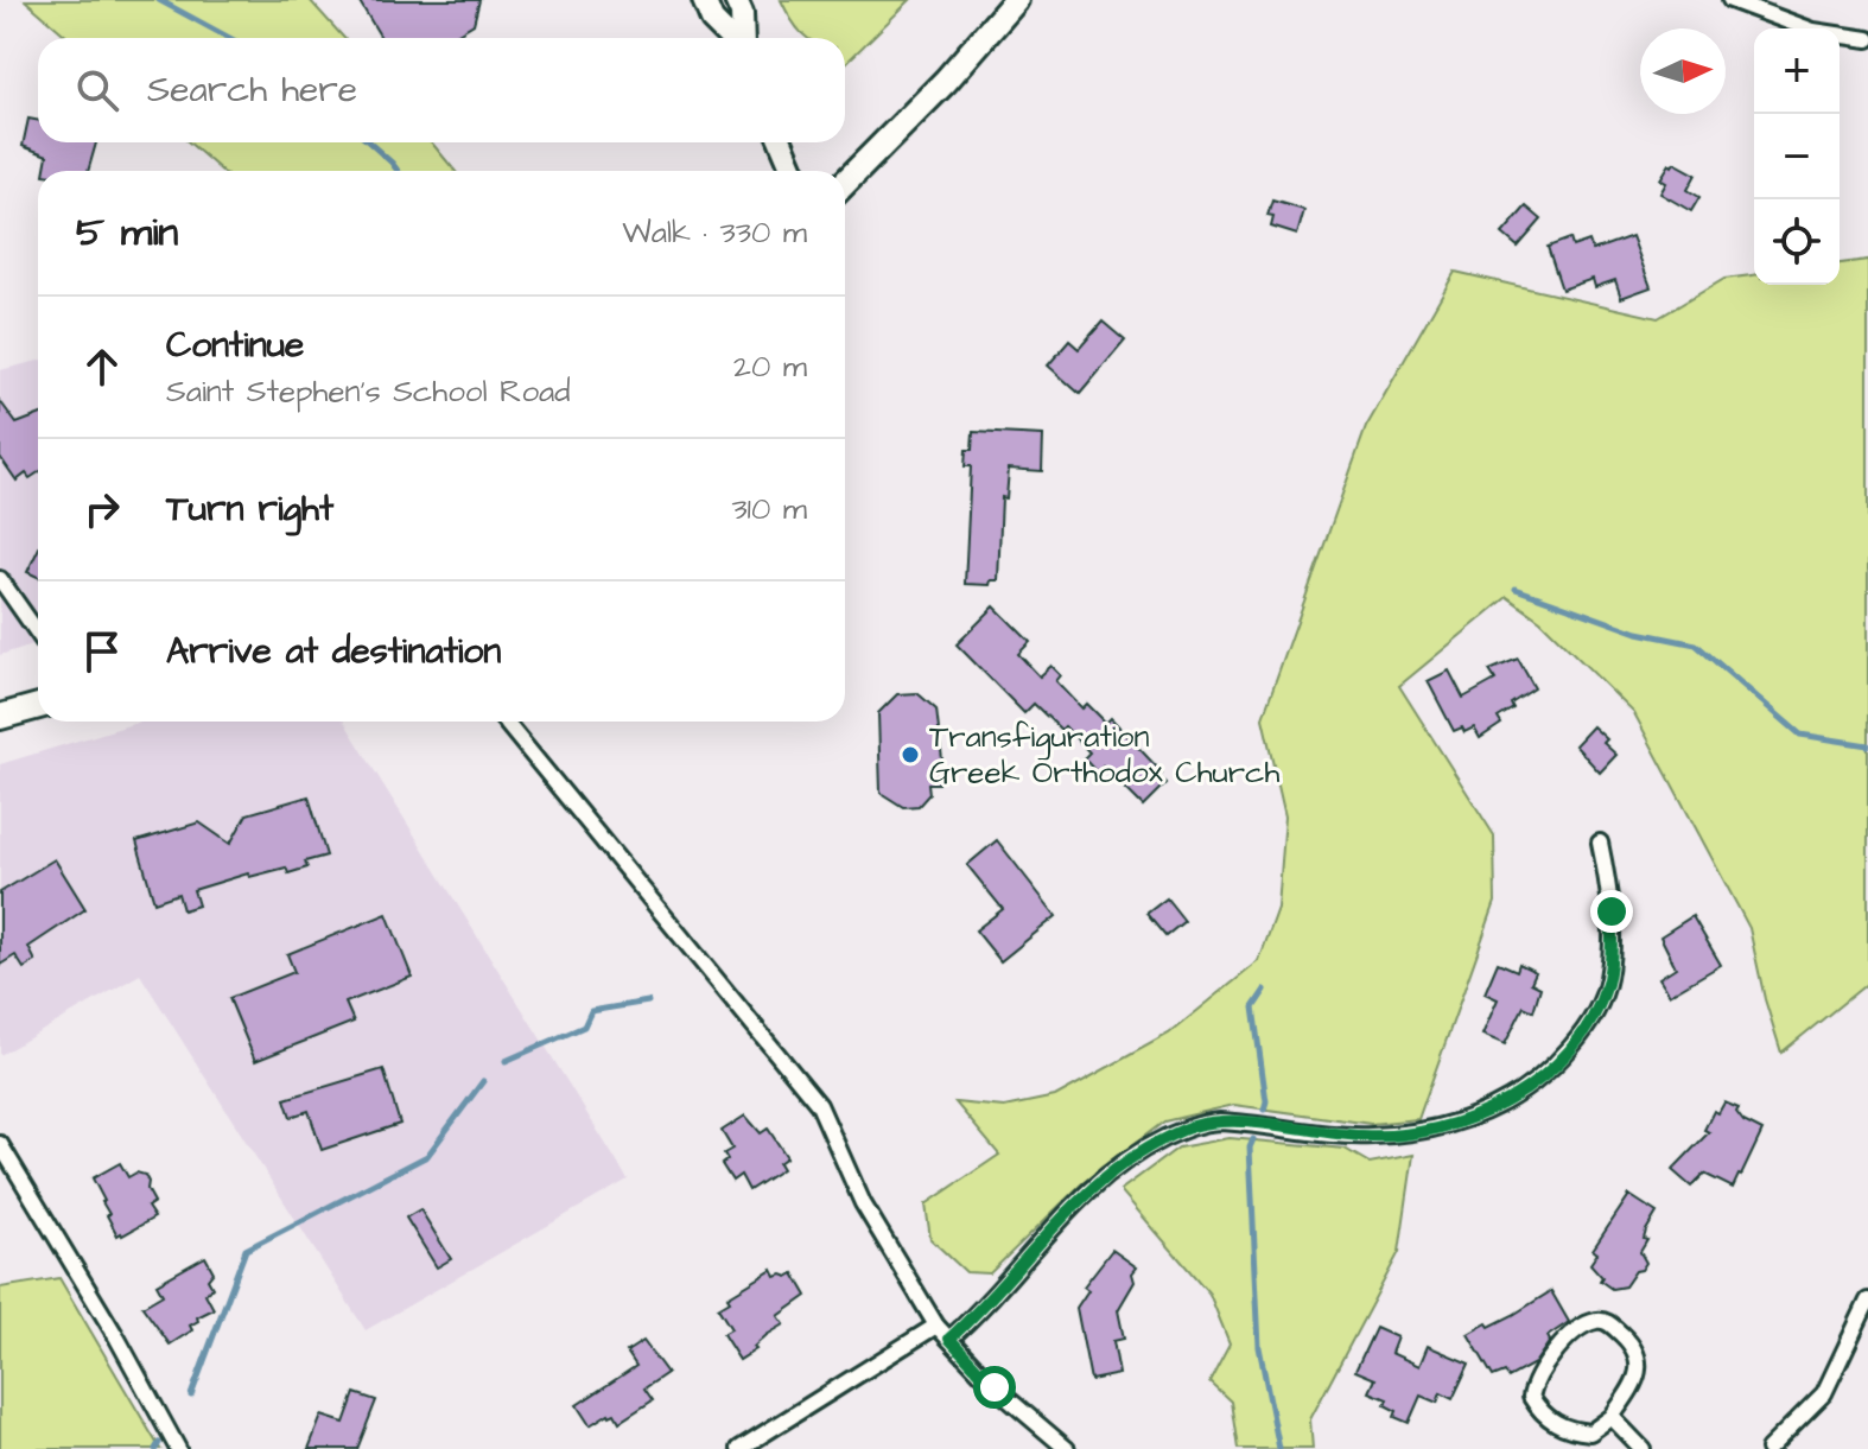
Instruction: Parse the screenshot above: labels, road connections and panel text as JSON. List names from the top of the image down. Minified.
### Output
{"places":["Transfiguration Greek Orthodox Church"],"north":"right","page":{"map_buttons":["+","−"],"search":"Search here","heading":["5 min","Walk · 330 m"],"list":[["Continue","Saint Stephen's School Road","20 m"],["Turn right","310 m"],"Arrive at destination"]}}
